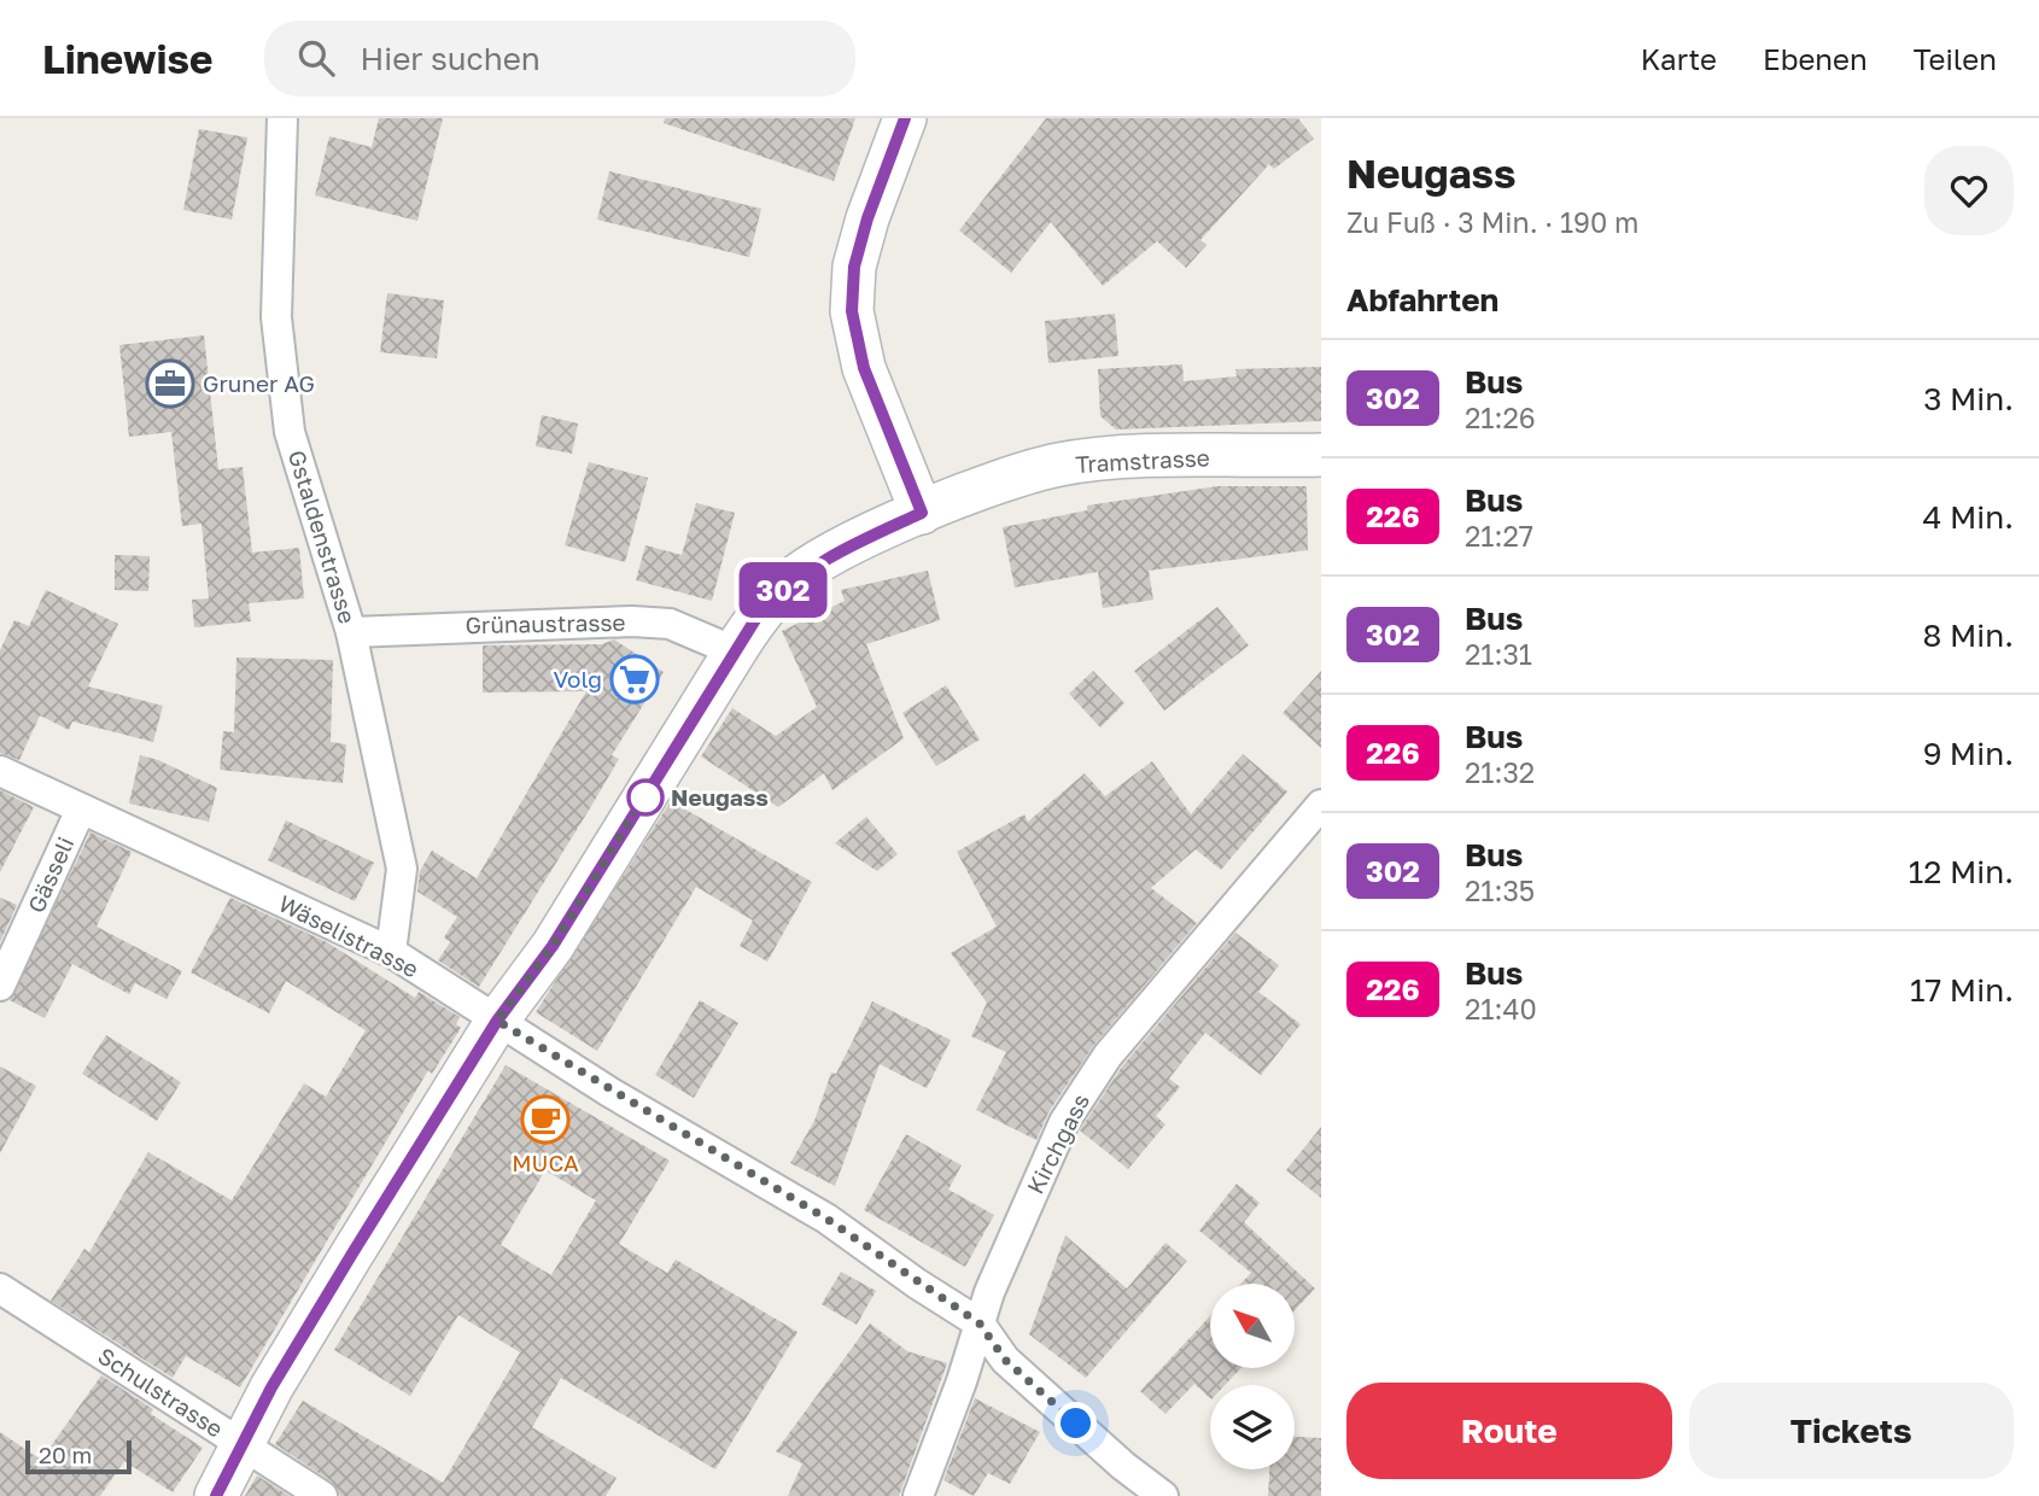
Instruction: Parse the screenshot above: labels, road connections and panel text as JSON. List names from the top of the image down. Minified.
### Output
{"streets":{"main road":["Tramstrasse"],"street":["Gstaldenstrasse","Grünaustrasse","Gässeli","Wäselistrasse","Kirchgass","Schulstrasse"]},"crossings":[["Gstaldenstrasse","Grünaustrasse"],["Gstaldenstrasse","Wäselistrasse"],["Gässeli","Wäselistrasse"],["Wäselistrasse","Kirchgass"]],"places":{"office":["Gruner AG"],"supermarket":["Volg"],"other":["Neugass"],"cafe":["MUCA"]},"lines":["bus line 302"],"scale_bar":"20 m","north":"top left","page":{"header":"Linewise","search":"Hier suchen","nav":["Karte","Ebenen","Teilen"],"on_map":"302","heading":[["Neugass","Zu Fuß · 3 Min. · 190 m"],"Abfahrten"],"list":[{"mark":"302","name":"Bus","note":"21:26","value":"3 Min."},{"mark":"226","name":"Bus","note":"21:27","value":"4 Min."},{"mark":"302","name":"Bus","note":"21:31","value":"8 Min."},{"mark":"226","name":"Bus","note":"21:32","value":"9 Min."},{"mark":"302","name":"Bus","note":"21:35","value":"12 Min."},{"mark":"226","name":"Bus","note":"21:40","value":"17 Min."}],"buttons":["Route","Tickets"],"scale":"20 m"}}
